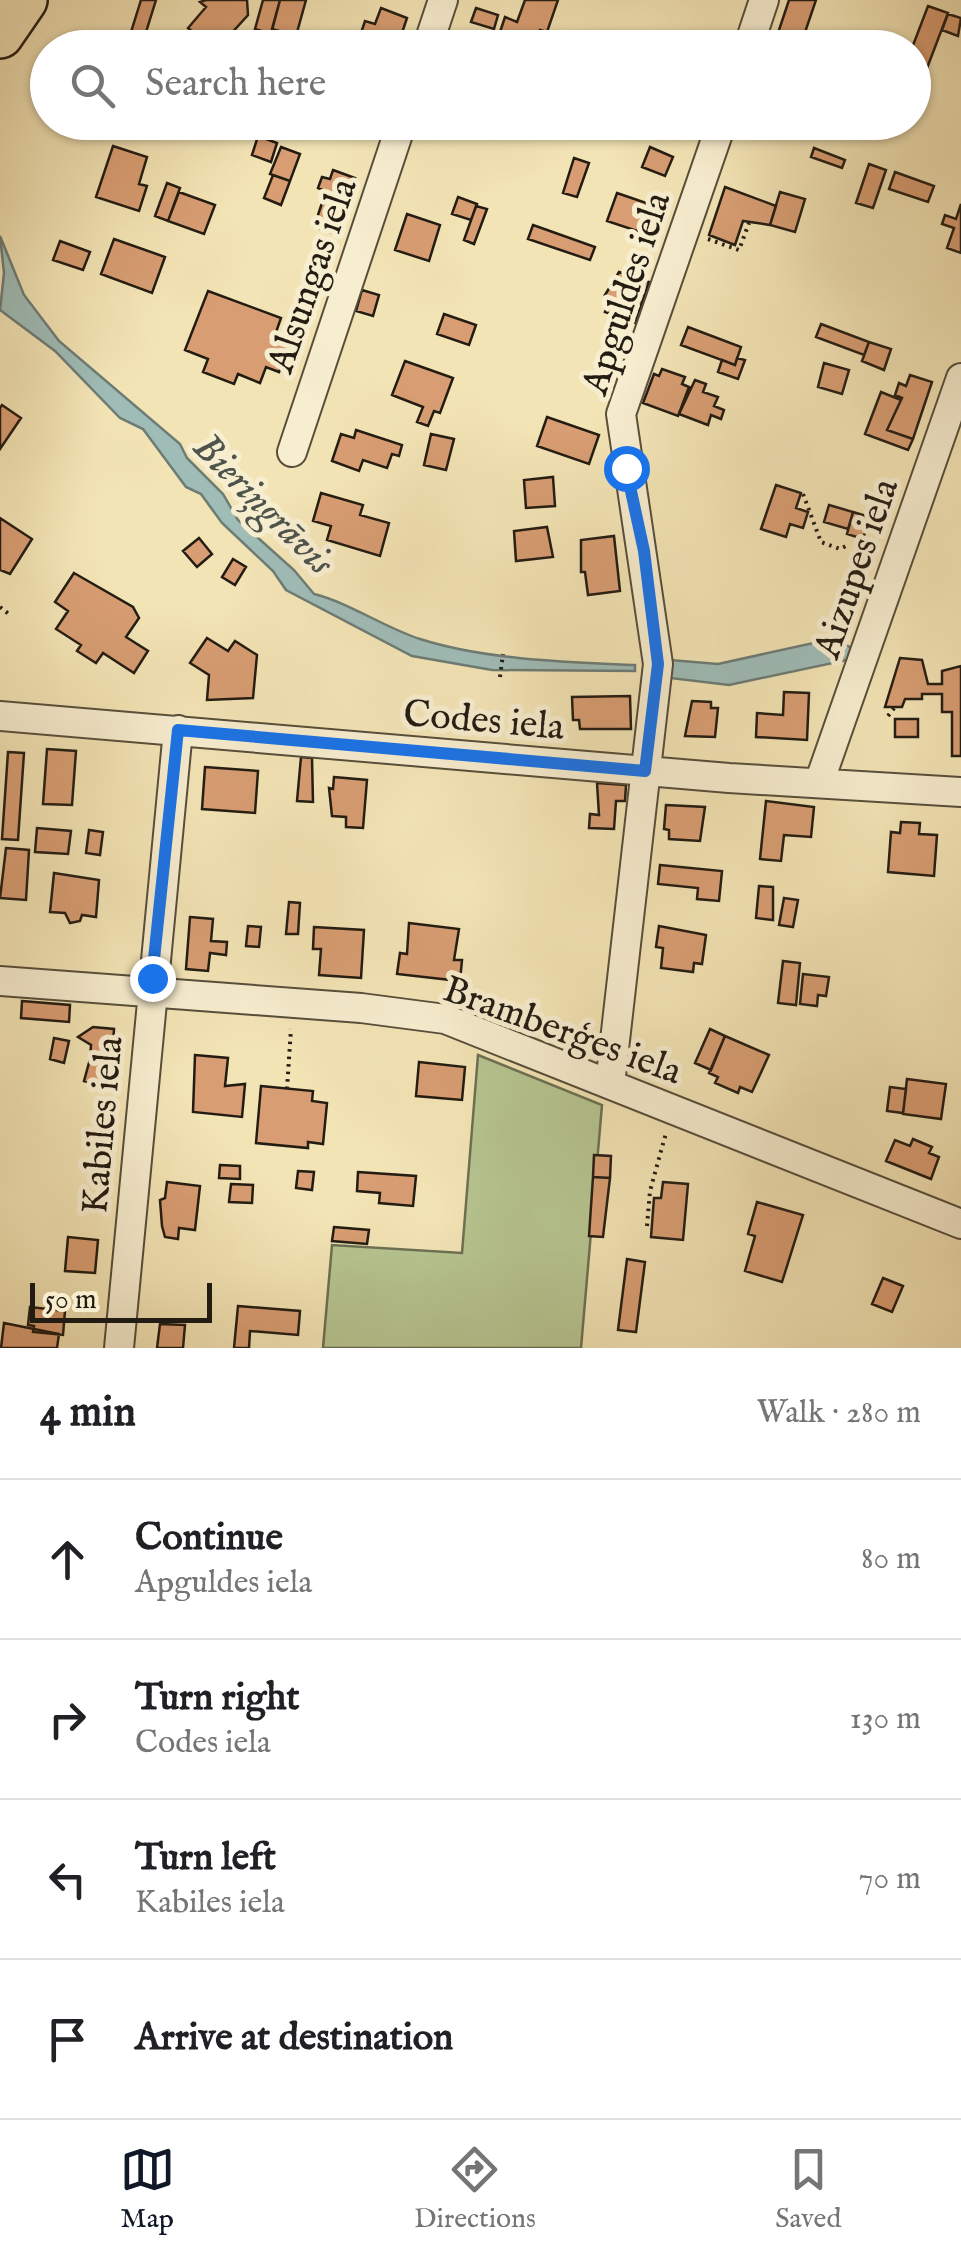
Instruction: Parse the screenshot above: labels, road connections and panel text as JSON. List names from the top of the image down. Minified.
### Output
{"streets":{"street":["Alsungas iela","Apguldes iela","Aizupes iela","Codes iela","Bramberģes iela","Kabiles iela"]},"crossings":[["Apguldes iela","Codes iela"],["Apguldes iela","Bramberģes iela"],["Aizupes iela","Codes iela"],["Codes iela","Kabiles iela"],["Bramberģes iela","Kabiles iela"]],"water":["Bieriņgrāvis"],"scale_bar":"50 m","page":{"search":"Search here","scale":"50 m","heading":["4 min","Walk · 280 m"],"list":[["Continue","Apguldes iela","80 m"],["Turn right","Codes iela","130 m"],["Turn left","Kabiles iela","70 m"],"Arrive at destination"],"nav":["Map","Directions","Saved"]}}
